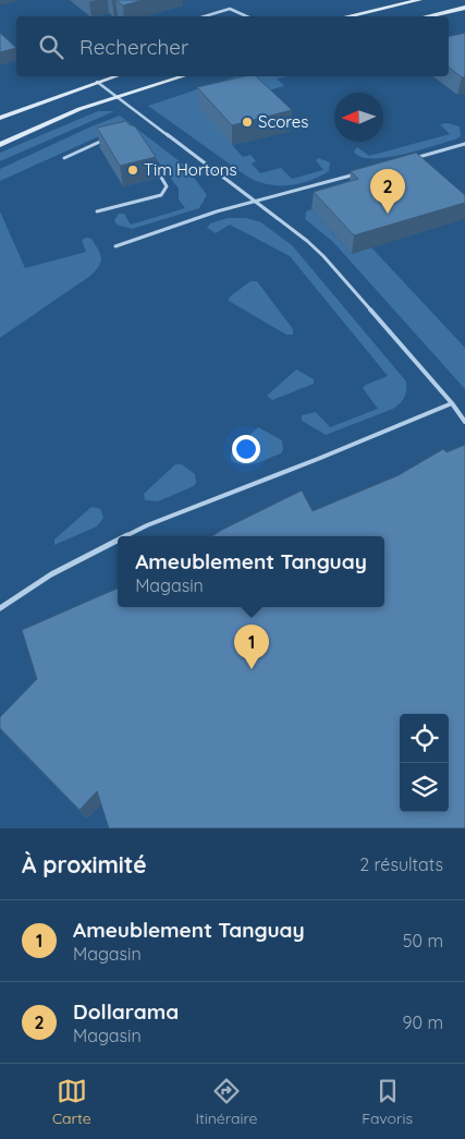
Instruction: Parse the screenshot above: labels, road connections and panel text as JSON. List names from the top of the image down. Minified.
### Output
{"places":["Scores","Tim Hortons"],"north":"left","page":{"search":"Rechercher","pins":["2","1"],"popup":["Ameublement Tanguay","Magasin"],"heading":["À proximité","2 résultats"],"list":[{"mark":"1","name":"Ameublement Tanguay","note":"Magasin","value":"50 m"},{"mark":"2","name":"Dollarama","note":"Magasin","value":"90 m"}],"nav":["Carte","Itinéraire","Favoris"]}}
